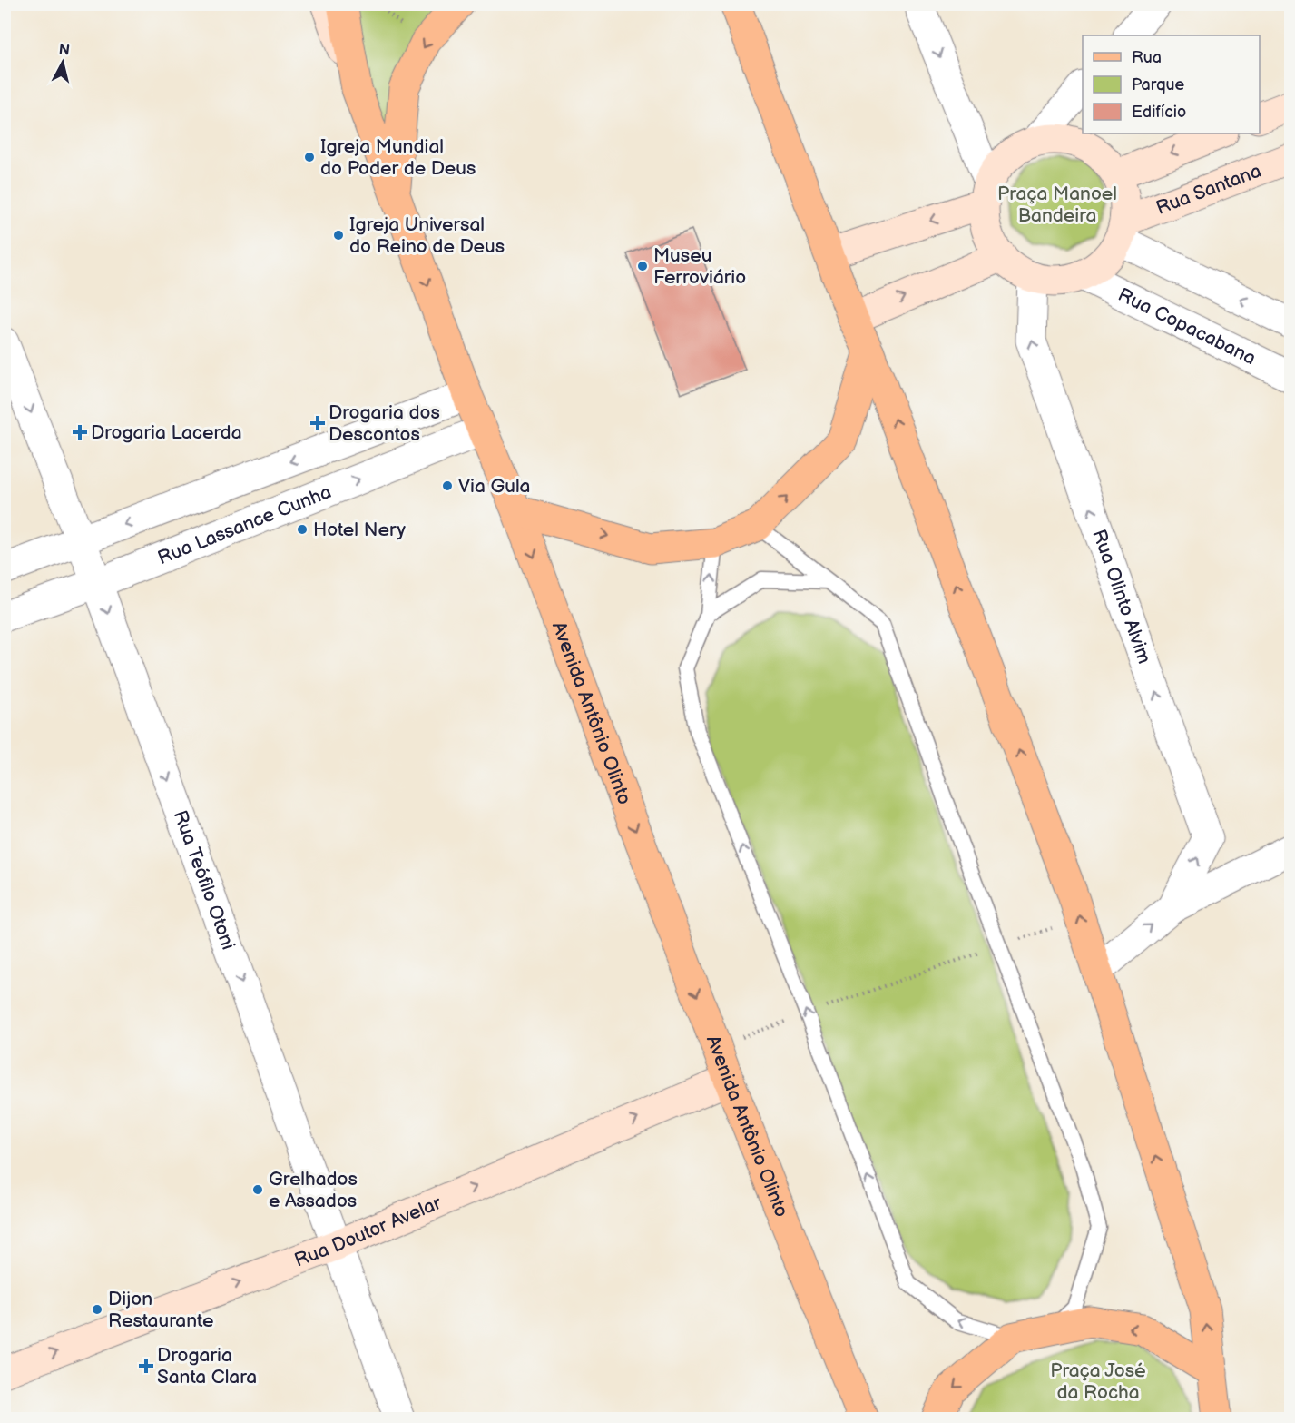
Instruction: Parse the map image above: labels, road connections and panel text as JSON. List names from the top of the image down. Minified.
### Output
{"streets":{"main road":["Rua Santana","Avenida Antônio Olinto","Rua Doutor Avelar"],"street":["Rua Copacabana","Rua Lassance Cunha","Rua Olinto Alvim","Rua Teófilo Otoni"]},"crossings":[["Rua Santana","Rua Copacabana"],["Rua Santana","Rua Olinto Alvim"],["Rua Copacabana","Rua Olinto Alvim"],["Rua Lassance Cunha","Avenida Antônio Olinto"],["Rua Lassance Cunha","Rua Teófilo Otoni"],["Avenida Antônio Olinto","Rua Doutor Avelar"],["Rua Teófilo Otoni","Rua Doutor Avelar"]],"one_way":["Rua Olinto Alvim","Avenida Antônio Olinto","Rua Teófilo Otoni","Rua Doutor Avelar"],"parks":["Praça Manoel Bandeira","Praça José da Rocha"],"places":{"other":["Igreja Mundial do Poder de Deus","Igreja Universal do Reino de Deus","Museu Ferroviário","Via Gula","Hotel Nery","Grelhados e Assados","Dijon Restaurante"],"health":["Drogaria dos Descontos","Drogaria Lacerda","Drogaria Santa Clara"]},"legend":["Rua","Parque","Edifício"],"north":"top"}
